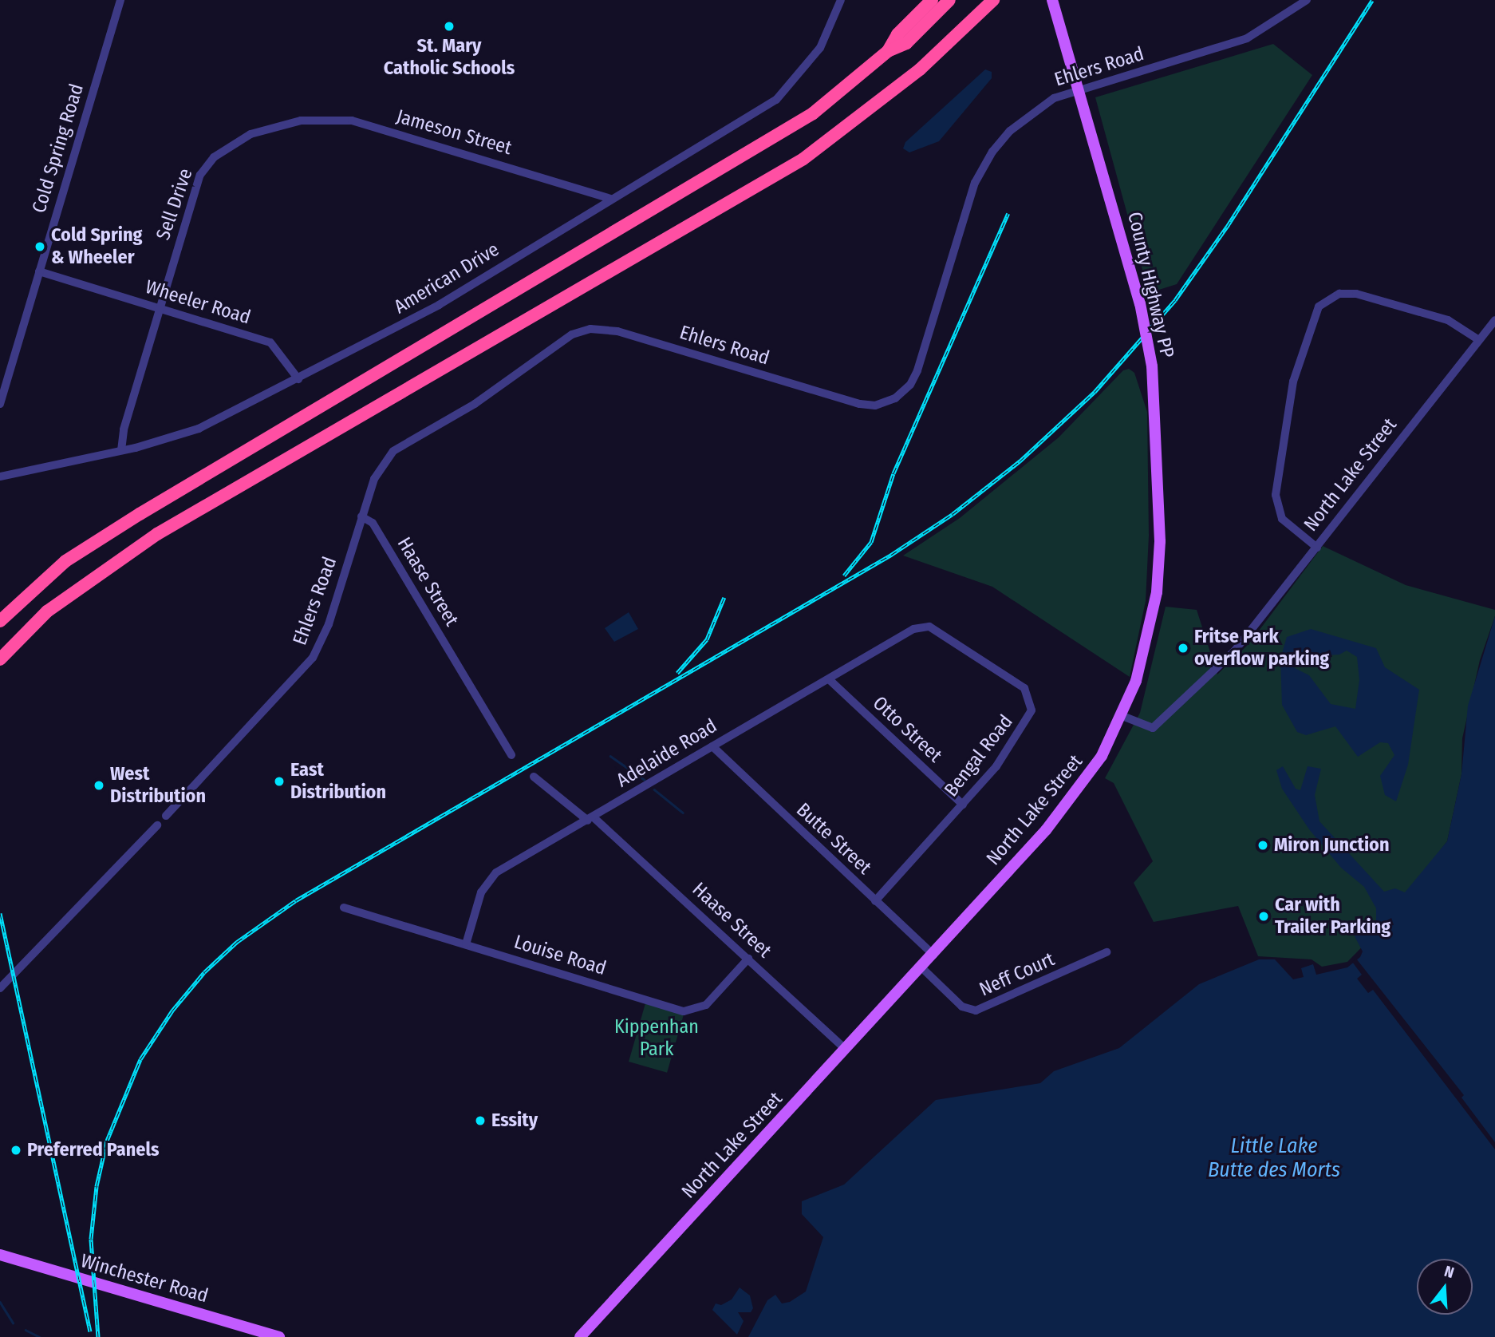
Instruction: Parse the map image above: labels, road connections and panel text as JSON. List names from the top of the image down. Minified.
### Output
{"streets":{"main road":["County Highway PP","North Lake Street","Winchester Road"],"street":["Ehlers Road","Jameson Street","Cold Spring Road","Sell Drive","American Drive","Wheeler Road","Haase Street","Otto Street","Adelaide Road","Bengal Road","Butte Street","Louise Road","Neff Court"]},"crossings":[["Ehlers Road","County Highway PP"],["Ehlers Road","Haase Street"],["Jameson Street","Sell Drive"],["Jameson Street","American Drive"],["Cold Spring Road","Wheeler Road"],["Sell Drive","American Drive"],["Sell Drive","Wheeler Road"],["American Drive","Wheeler Road"],["County Highway PP","North Lake Street"],["North Lake Street","Haase Street"],["North Lake Street","Butte Street"],["North Lake Street","Neff Court"],["Haase Street","Adelaide Road"],["Haase Street","Louise Road"],["Otto Street","Adelaide Road"],["Otto Street","Bengal Road"],["Adelaide Road","Bengal Road"],["Adelaide Road","Butte Street"],["Adelaide Road","Louise Road"],["Bengal Road","Butte Street"]],"water":["Little Lake Butte des Morts"],"parks":["Kippenhan Park"],"places":["St. Mary Catholic Schools","Cold Spring & Wheeler","Fritse Park overflow parking","East Distribution","West Distribution","Miron Junction","Car with Trailer Parking","Essity","Preferred Panels"],"north":"top"}
